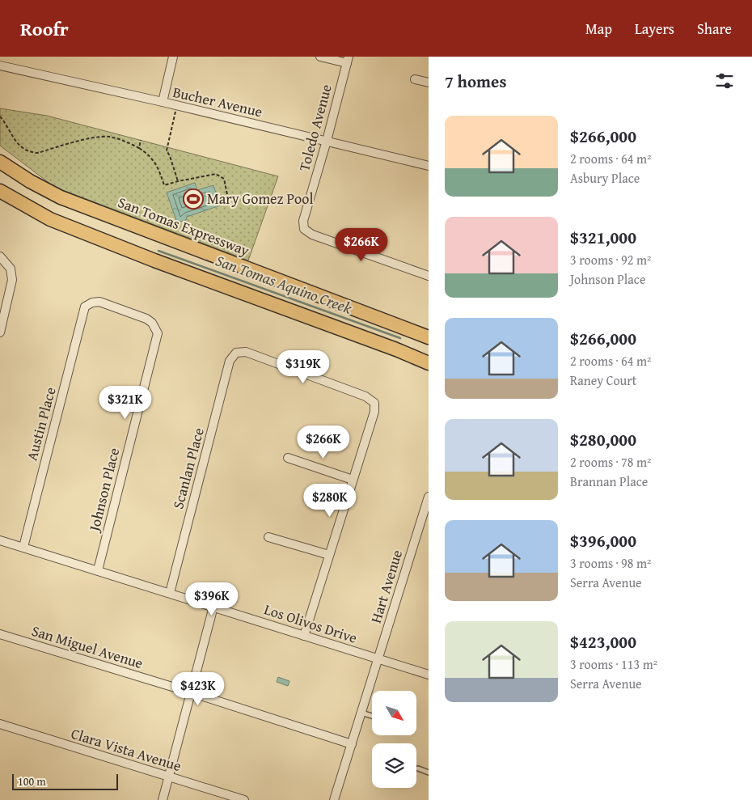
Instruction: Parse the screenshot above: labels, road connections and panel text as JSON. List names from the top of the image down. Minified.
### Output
{"streets":{"highway":["San Tomas Expressway"],"street":["Bucher Avenue","Toledo Avenue","Austin Place","Scanlan Place","Johnson Place","Hart Avenue","Los Olivos Drive","San Miguel Avenue","Clara Vista Avenue"]},"crossings":[["Bucher Avenue","Toledo Avenue"],["Austin Place","Johnson Place"],["Austin Place","Los Olivos Drive"],["Scanlan Place","Los Olivos Drive"],["Johnson Place","Los Olivos Drive"],["Hart Avenue","Los Olivos Drive"],["Hart Avenue","San Miguel Avenue"]],"water":["San Tomas Aquino Creek"],"places":{"sports":["Mary Gomez Pool"]},"scale_bar":"100 m","north":"bottom right","page":{"header":"Roofr","nav":["Map","Layers","Share"],"heading":"7 homes","list":[{"name":"$266,000","note":"2 rooms · 64 m² · Asbury Place"},{"name":"$321,000","note":"3 rooms · 92 m² · Johnson Place"},{"name":"$266,000","note":"2 rooms · 64 m² · Raney Court"},{"name":"$280,000","note":"2 rooms · 78 m² · Brannan Place"},{"name":"$396,000","note":"3 rooms · 98 m² · Serra Avenue"},{"name":"$423,000","note":"3 rooms · 113 m² · Serra Avenue"}],"price":["$266K","$319K","$321K","$266K","$280K","$396K","$423K"],"scale":"100 m"}}
